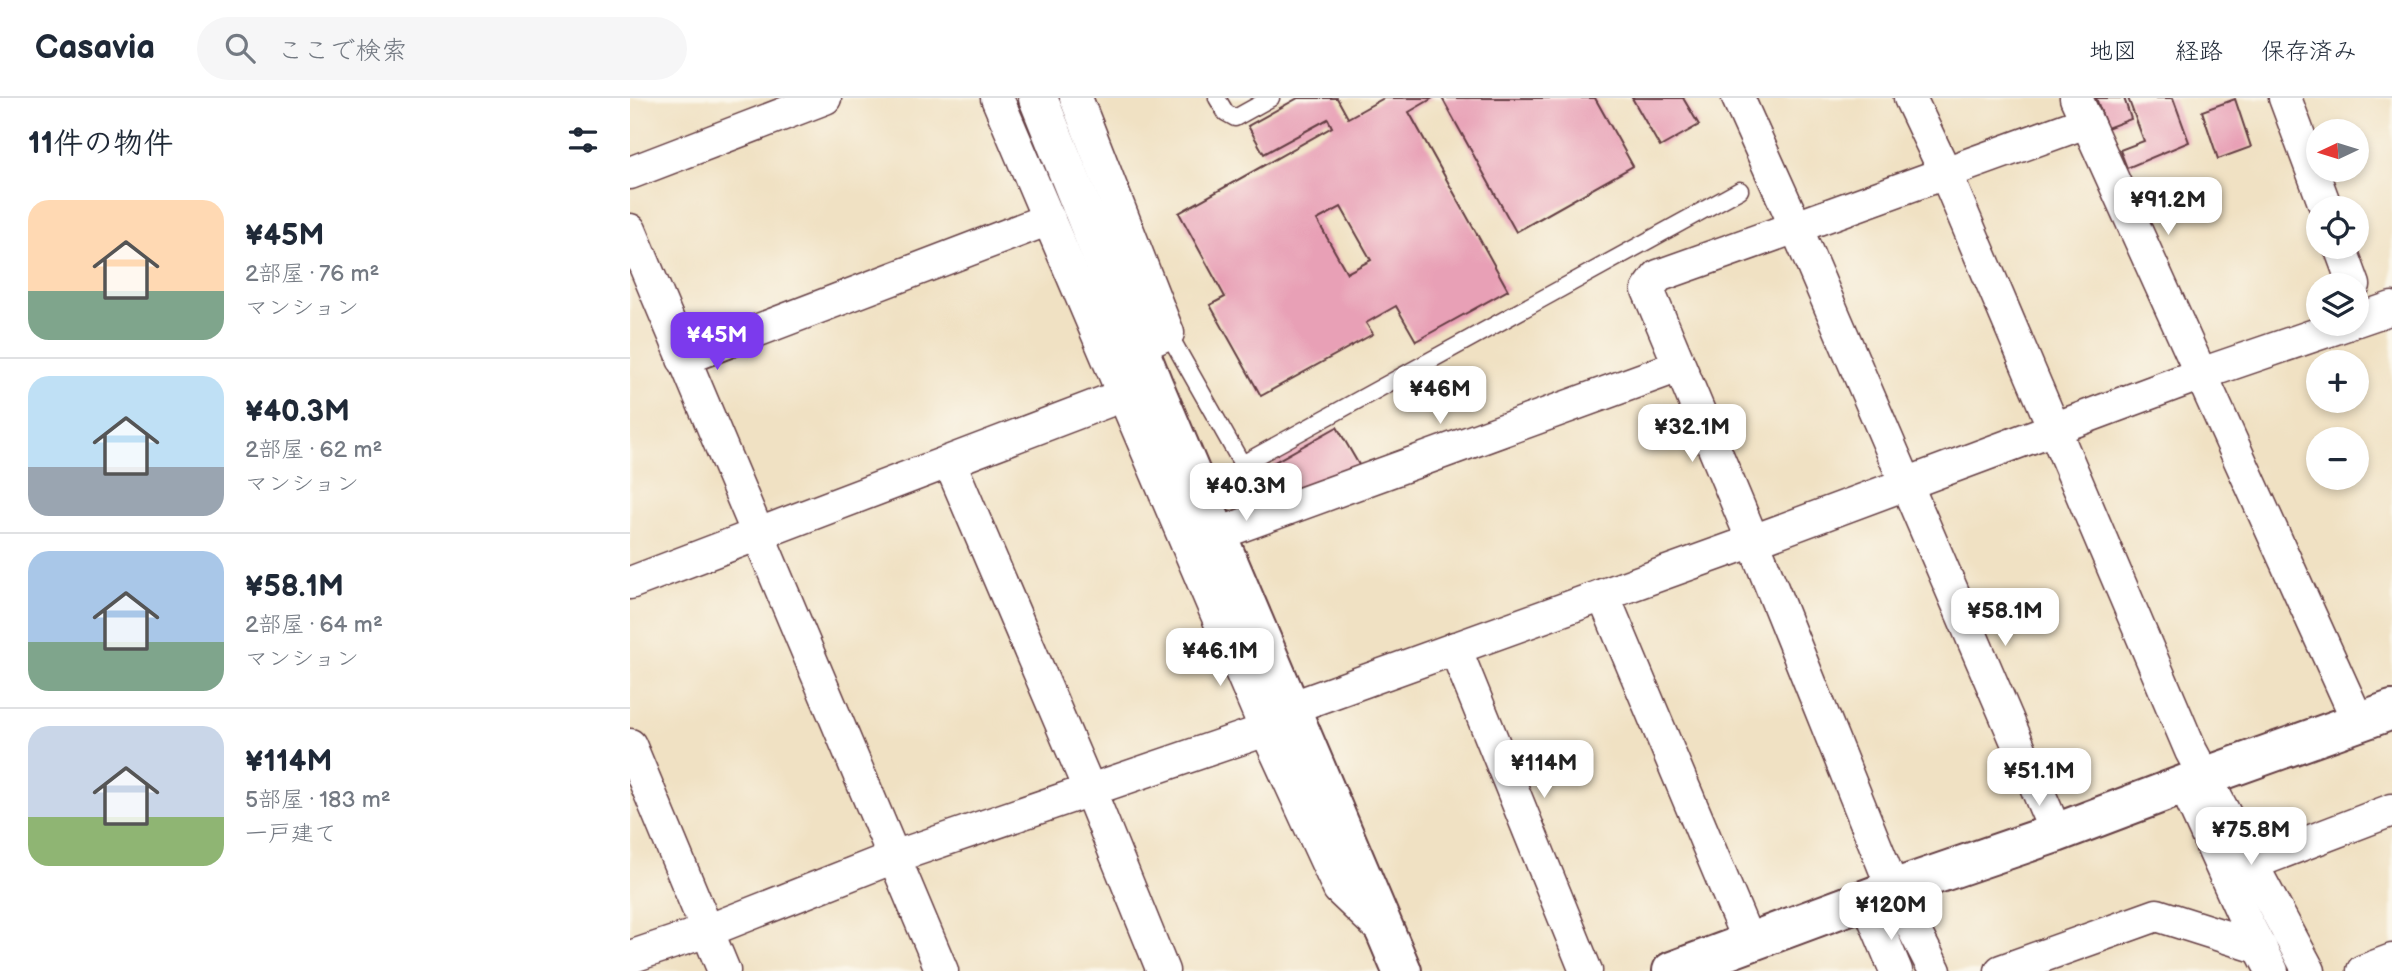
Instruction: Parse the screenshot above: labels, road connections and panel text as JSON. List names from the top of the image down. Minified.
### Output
{"north":"left","page":{"header":"Casavia","search":"ここで検索","nav":["地図","経路","保存済み"],"heading":"11件の物件","map_buttons":["+","−"],"price":["¥91.2M","¥45M","¥46M","¥32.1M","¥40.3M","¥58.1M","¥46.1M","¥114M","¥51.1M","¥75.8M","¥120M"],"list":[{"name":"¥45M","note":"2部屋 · 76 m² · マンション"},{"name":"¥40.3M","note":"2部屋 · 62 m² · マンション"},{"name":"¥58.1M","note":"2部屋 · 64 m² · マンション"},{"name":"¥114M","note":"5部屋 · 183 m² · 一戸建て"}]}}
